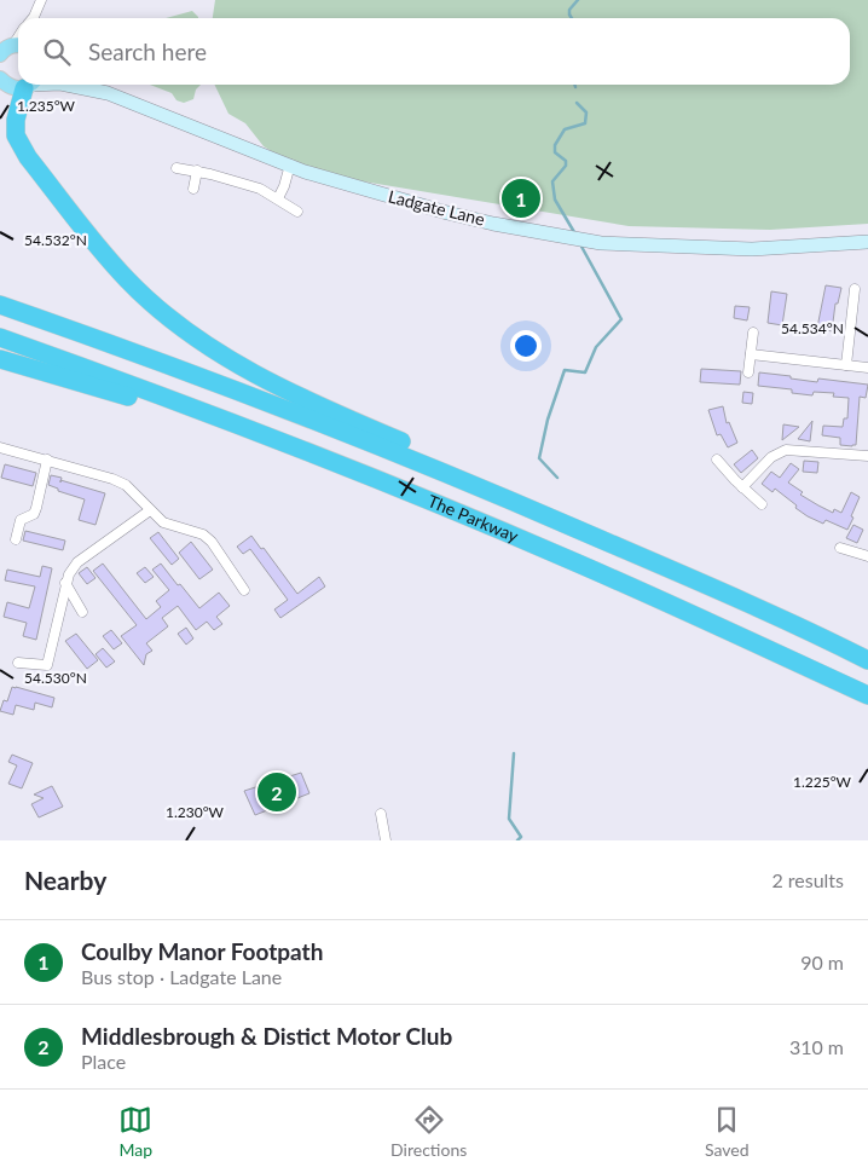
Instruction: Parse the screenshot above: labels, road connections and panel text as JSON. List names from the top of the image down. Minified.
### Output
{"streets":{"highway":["The Parkway"],"main road":["Ladgate Lane"]},"page":{"search":"Search here","pins":["1","2"],"heading":["Nearby","2 results"],"list":[{"mark":"1","name":"Coulby Manor Footpath","note":"Bus stop · Ladgate Lane","value":"90 m"},{"mark":"2","name":"Middlesbrough & Distict Motor Club","note":"Place","value":"310 m"}],"nav":["Map","Directions","Saved"]},"coordinates":["1.235°W","54.532°N","54.534°N","54.530°N","1.225°W","1.230°W"]}
